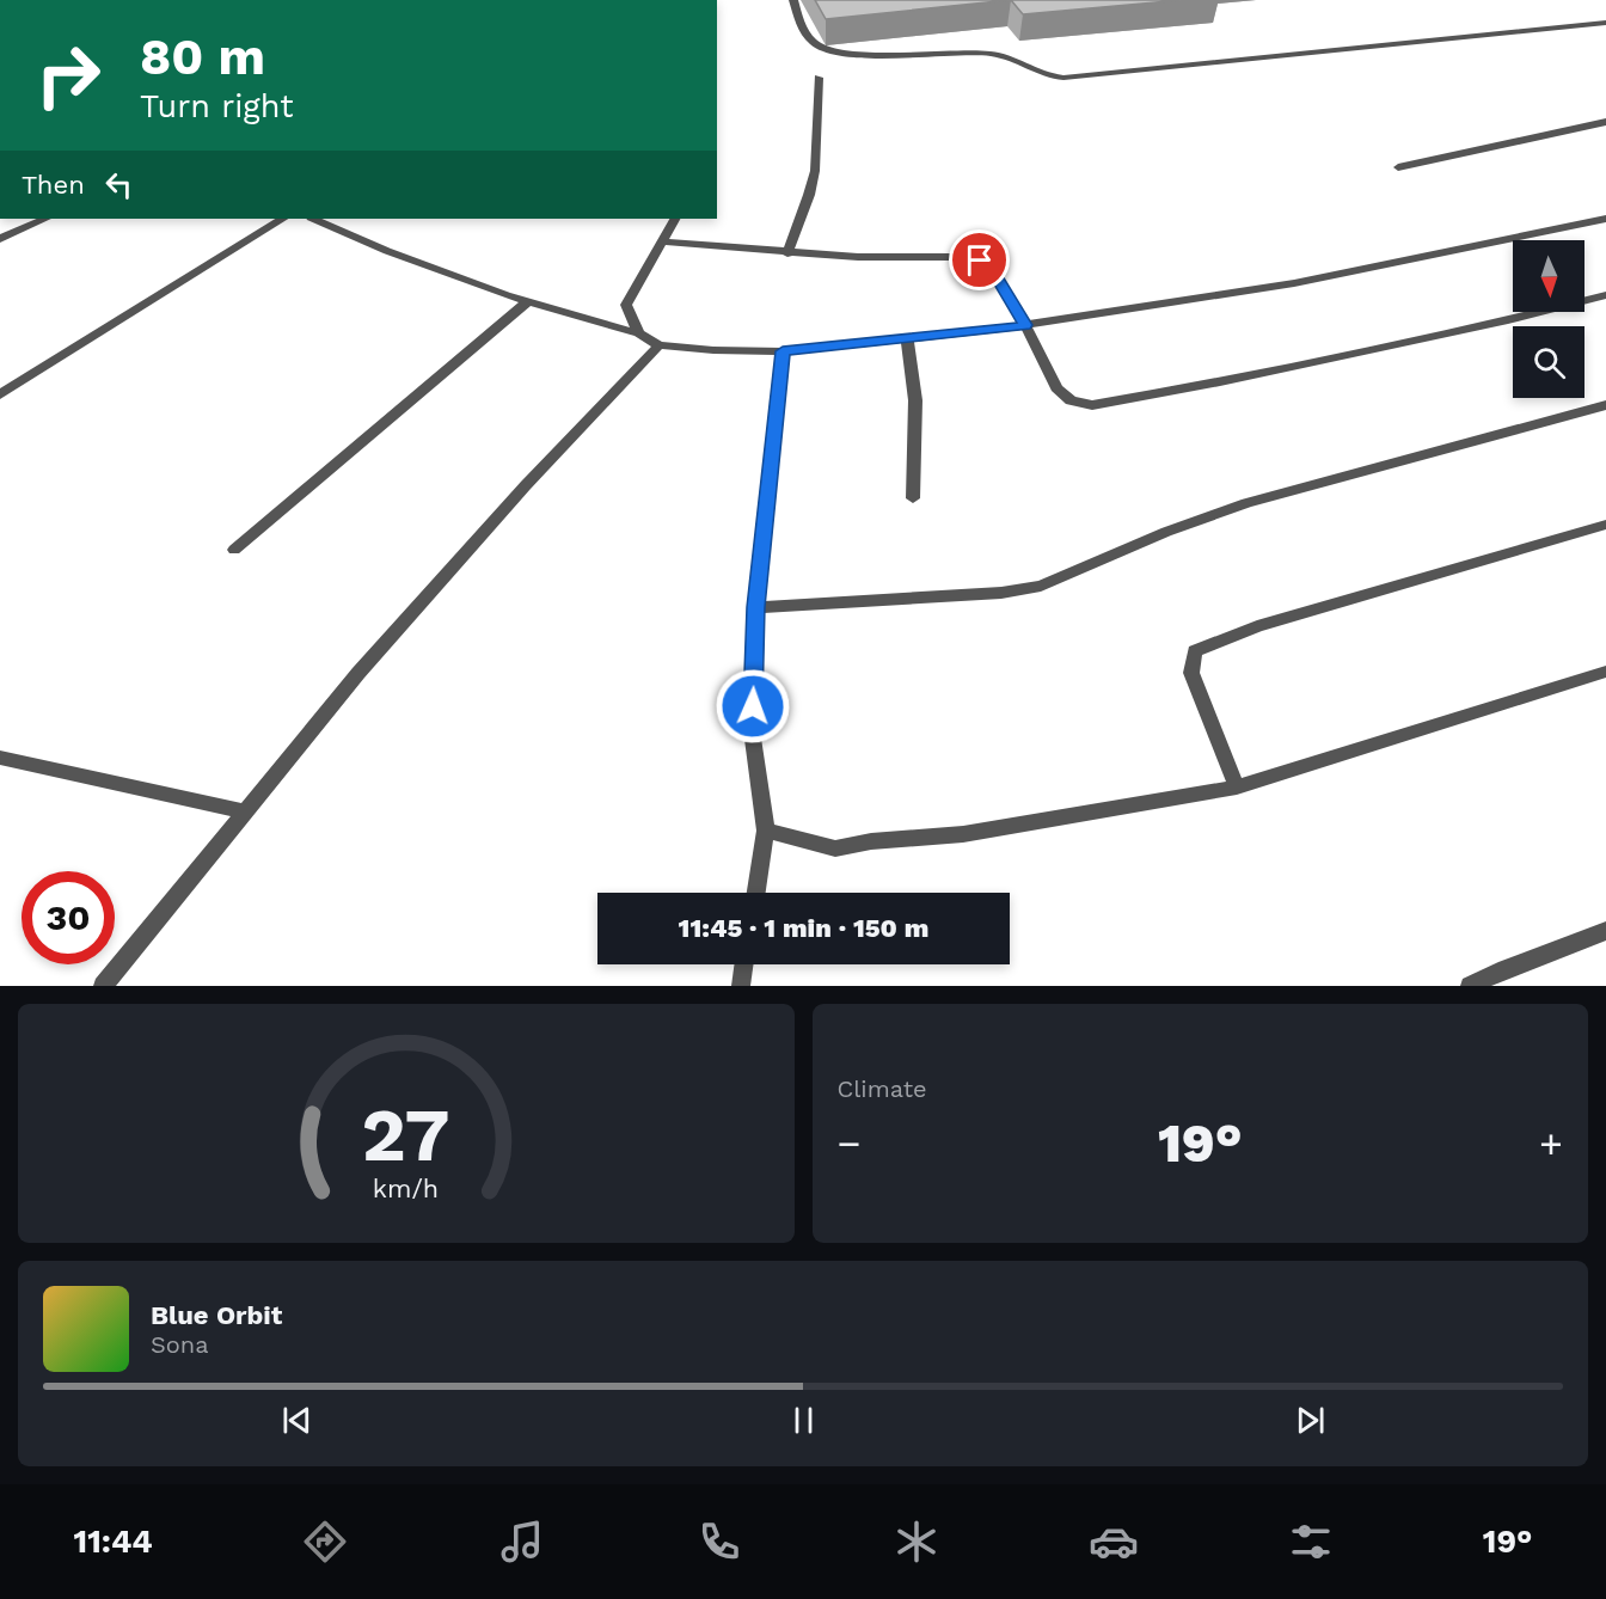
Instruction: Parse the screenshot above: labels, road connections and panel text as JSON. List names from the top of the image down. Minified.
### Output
{"north":"bottom","page":{"turn":["80 m","Turn right"],"then":"Then","limit":"30","trip":"11:45 · 1 min · 150 m","tile":"Climate","heat":["−","19°","+"],"song":["Blue Orbit","Sona"],"tabs":["11:44","19°"],"gauge":["27","km/h"]}}
